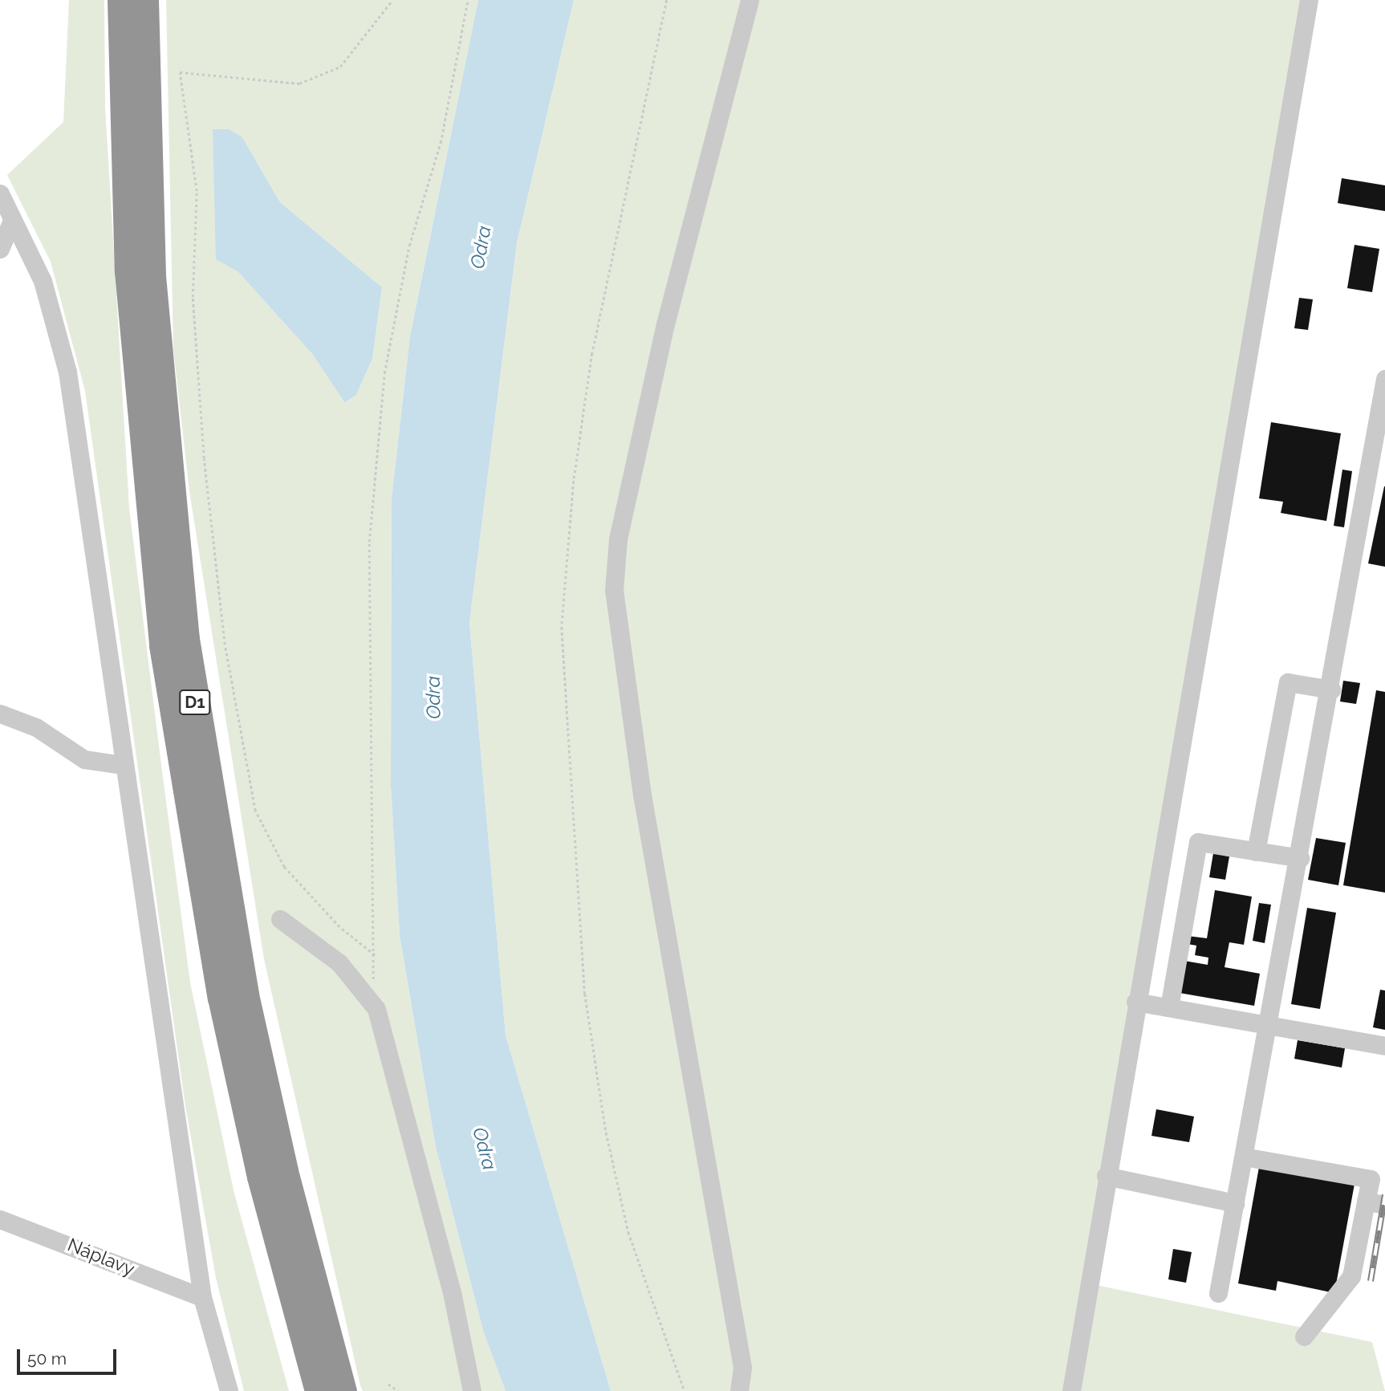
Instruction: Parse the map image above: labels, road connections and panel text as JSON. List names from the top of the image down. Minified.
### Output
{"streets":{"highway":["D1"],"street":["Náplavy"]},"water":["Odra"],"scale_bar":"50 m"}
